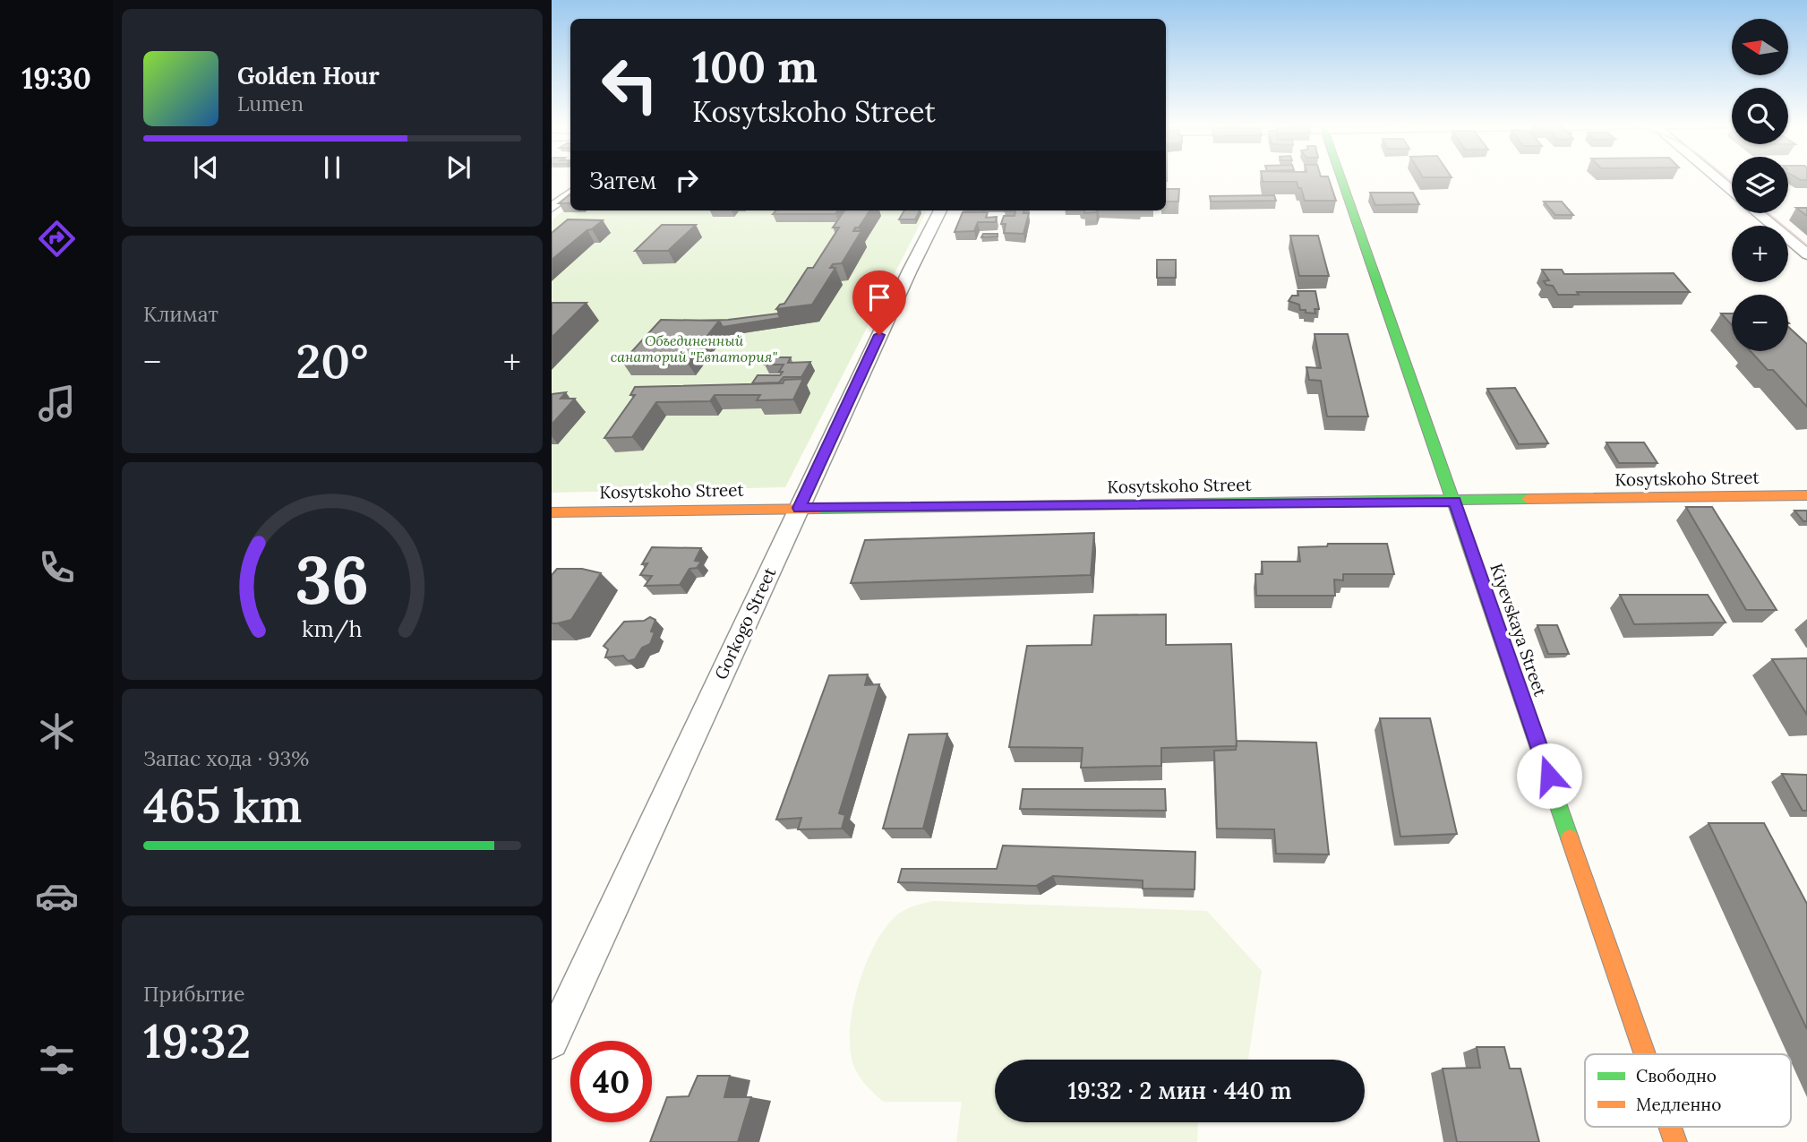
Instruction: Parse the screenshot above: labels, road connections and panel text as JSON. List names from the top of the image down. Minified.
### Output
{"streets":{"street":["Kosytskoho Street","Gorkogo Street","Kiyevskaya Street"]},"crossings":[["Kosytskoho Street","Gorkogo Street"],["Kosytskoho Street","Kiyevskaya Street"]],"parks":["Объединенный санаторий \"Евпатория\""],"legend":["Свободно","Медленно"],"north":"left","page":{"tabs":"19:30","map_buttons":["+","−"],"turn":["100 m","Kosytskoho Street"],"song":["Golden Hour","Lumen"],"then":"Затем","tile":["Климат",["Запас хода · 93%","465 km"],["Прибытие","19:32"]],"heat":["−","20°","+"],"limit":"40","trip":"19:32 · 2 мин · 440 m","gauge":["36","km/h"]}}
